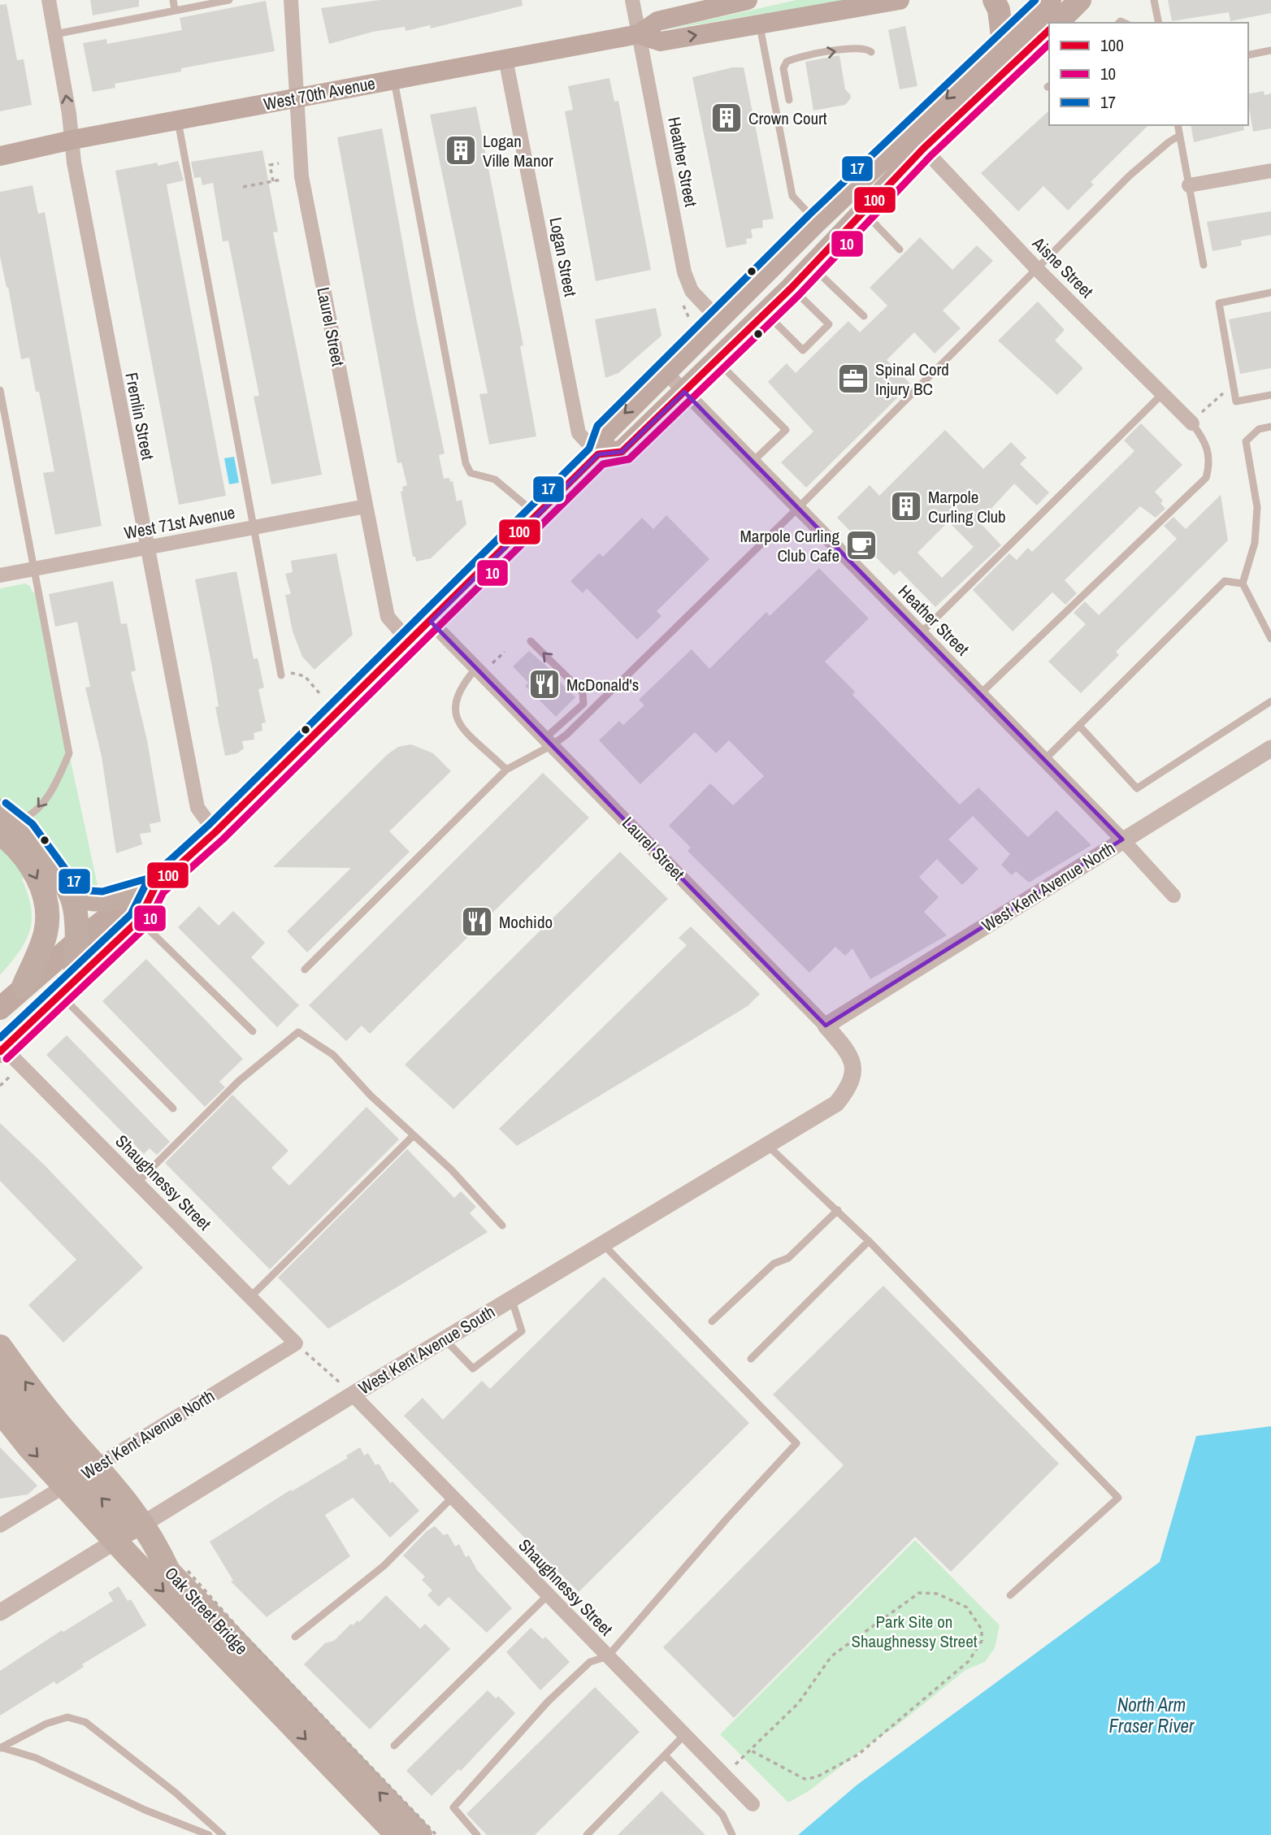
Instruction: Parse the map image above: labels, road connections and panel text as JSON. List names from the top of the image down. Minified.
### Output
{"streets":{"highway":["Oak Street Bridge"],"main road":["West 70th Avenue"],"street":["Heather Street","Logan Street","Aisne Street","Laurel Street","Fremlin Street","West 71st Avenue","West Kent Avenue North","Shaughnessy Street","West Kent Avenue South"]},"crossings":[["West 70th Avenue","Heather Street"],["West 70th Avenue","Logan Street"],["West 70th Avenue","Laurel Street"],["West 70th Avenue","Fremlin Street"],["Heather Street","West Kent Avenue North"],["Laurel Street","West 71st Avenue"],["Laurel Street","West Kent Avenue North"],["Laurel Street","West Kent Avenue South"],["Fremlin Street","West 71st Avenue"],["West Kent Avenue North","Shaughnessy Street"],["Shaughnessy Street","West Kent Avenue South"]],"water":["North Arm Fraser River"],"parks":["Park Site on Shaughnessy Street"],"places":{"building":["Crown Court","Logan Ville Manor","Marpole Curling Club"],"office":["Spinal Cord Injury BC"],"cafe":["Marpole Curling Club Cafe"],"restaurant":["McDonald's","Mochido"]},"lines":["transit line 17","transit line 100","transit line 10"],"legend":["100","10","17"]}
